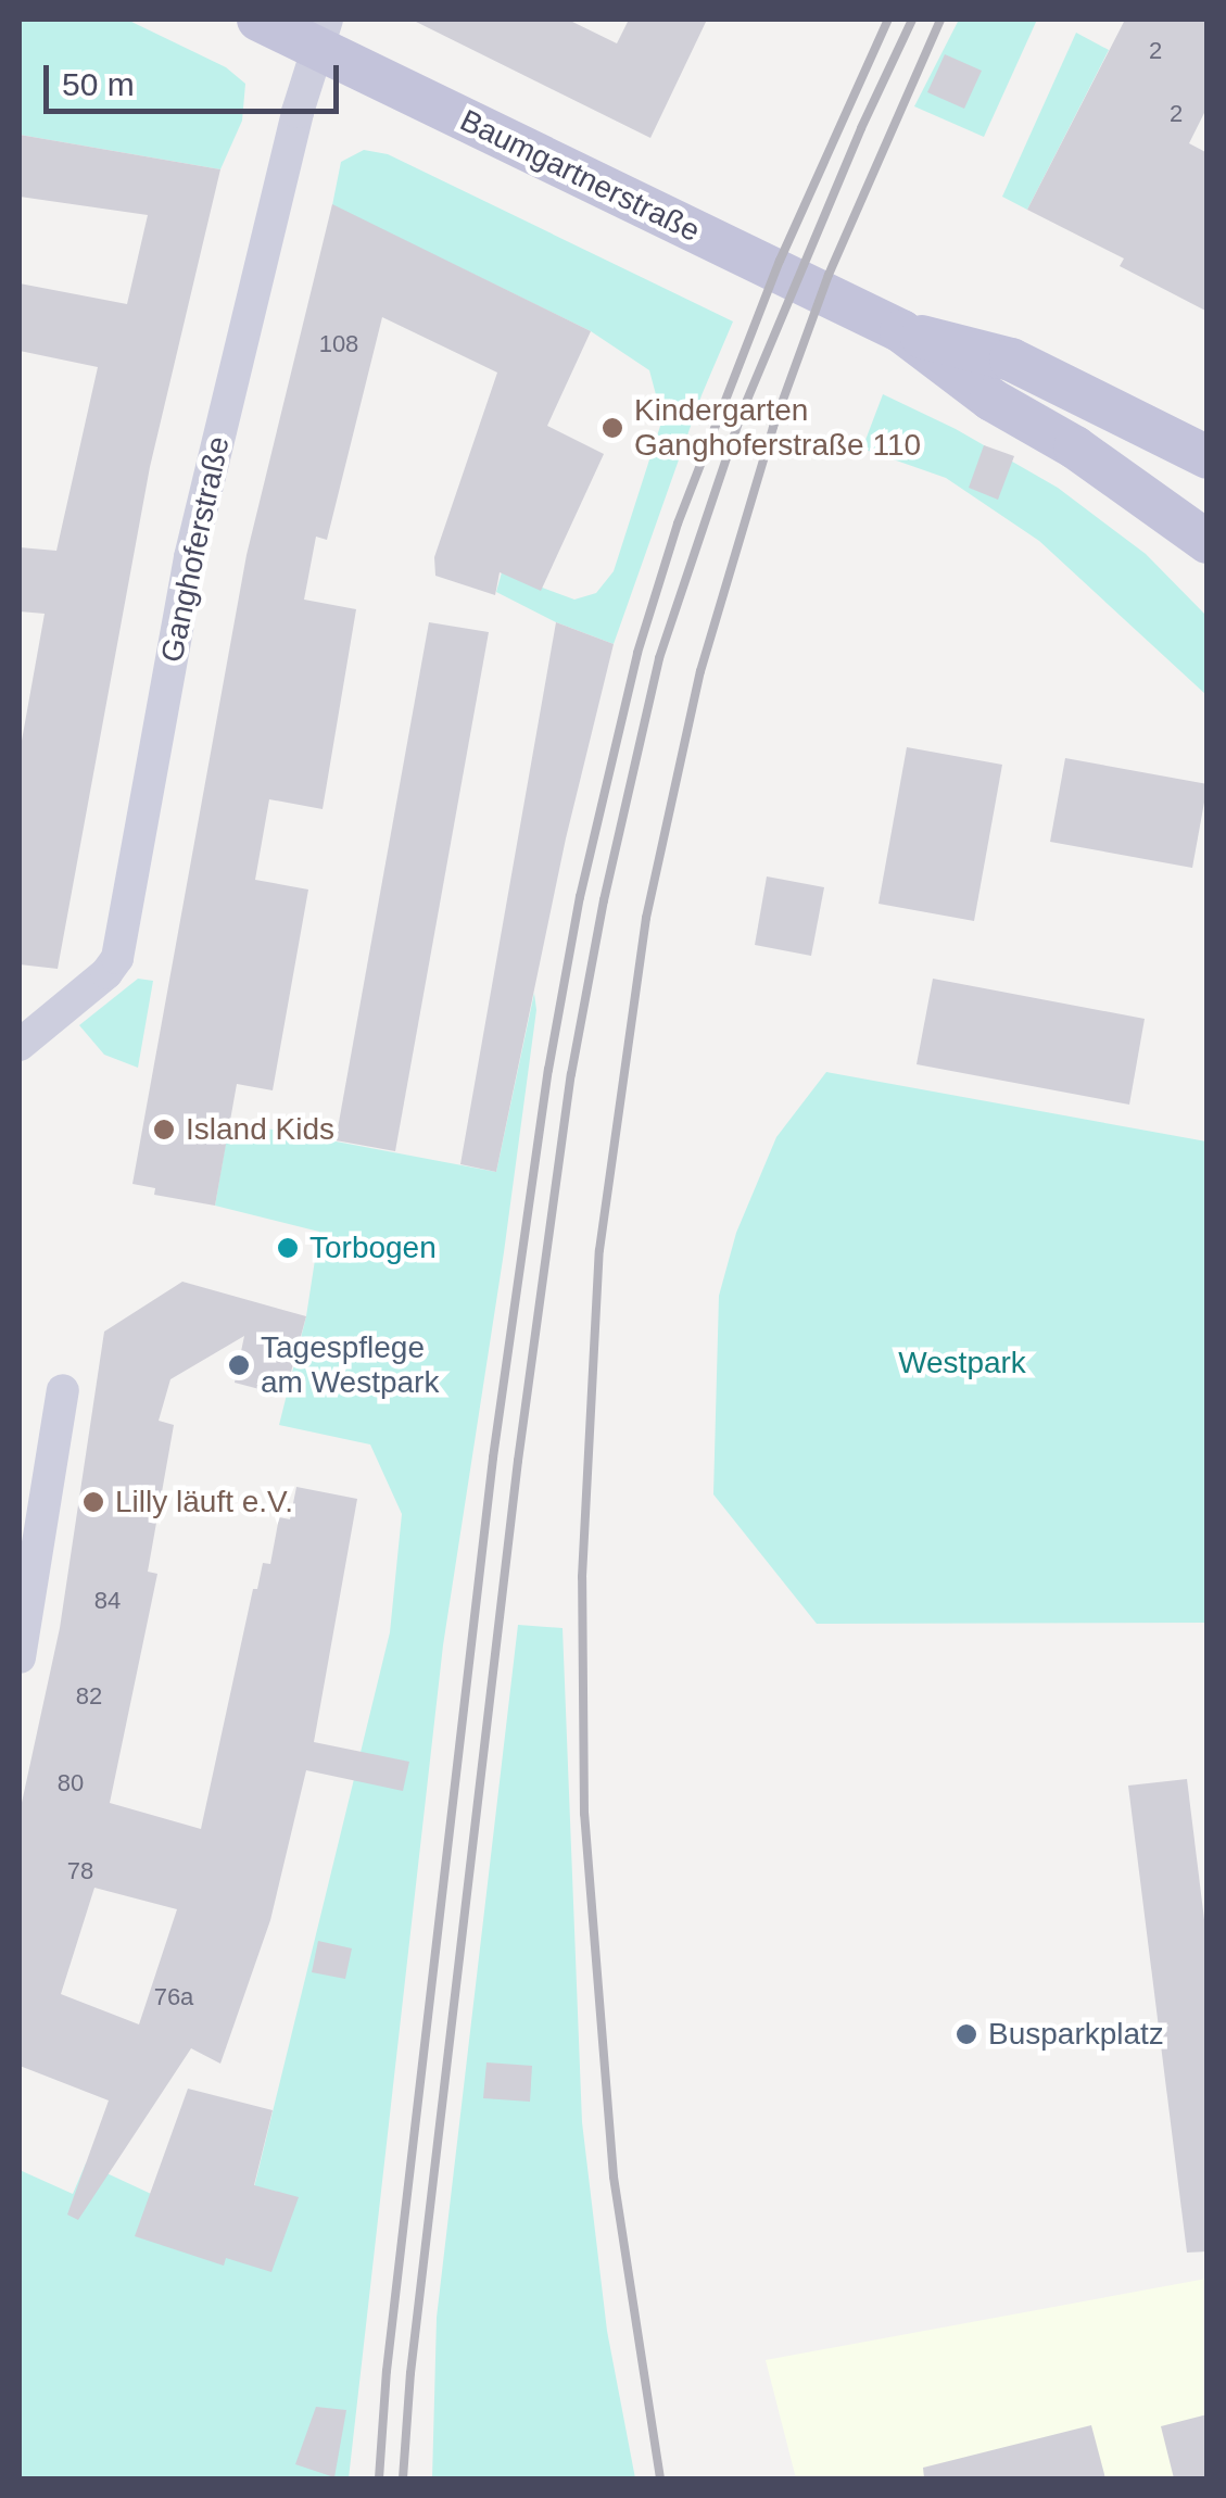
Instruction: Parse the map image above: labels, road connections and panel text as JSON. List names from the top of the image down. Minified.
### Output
{"streets":{"main road":["Baumgartnerstraße"],"street":["Ganghoferstraße"]},"crossings":[["Baumgartnerstraße","Ganghoferstraße"]],"parks":["Westpark"],"places":["Kindergarten Ganghoferstraße 110","Island Kids","Torbogen","Tagespflege am Westpark","Lilly läuft e.V.","Busparkplatz"],"house_numbers":["2","2","108","84","82","80","78","76a"],"scale_bar":"50 m"}
